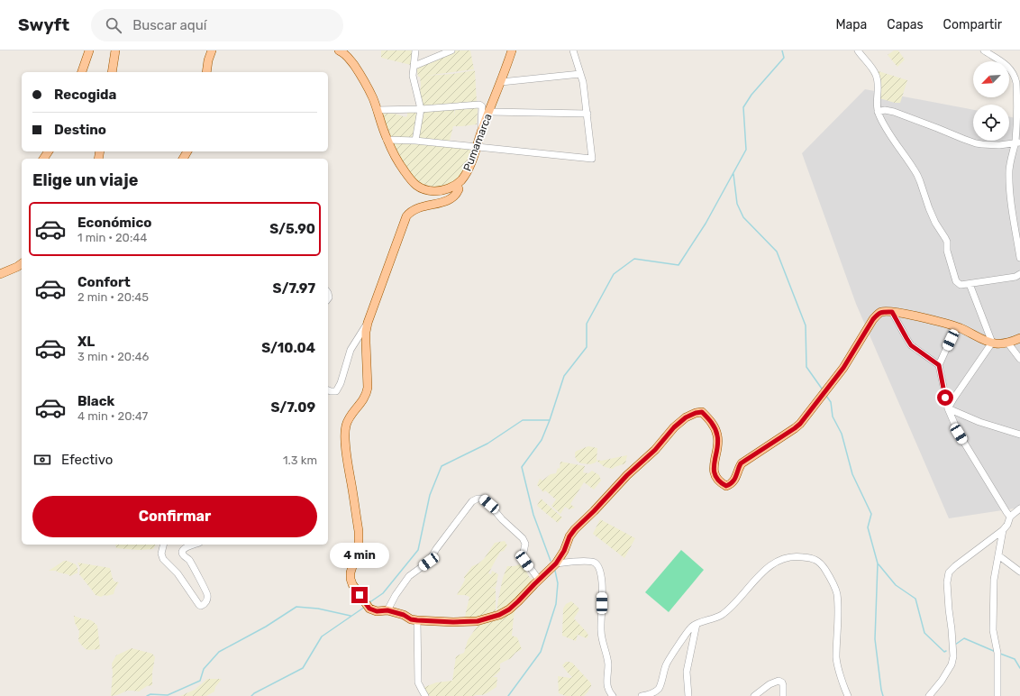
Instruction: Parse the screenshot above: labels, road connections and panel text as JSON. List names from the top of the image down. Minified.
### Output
{"streets":{"main road":["Pumamarca"]},"north":"bottom left","page":{"header":"Swyft","search":"Buscar aquí","nav":["Mapa","Capas","Compartir"],"banner":["Recogida","Destino"],"heading":"Elige un viaje","list":[{"name":"Económico","note":"1 min · 20:44","value":"S/5.90"},{"name":"Confort","note":"2 min · 20:45","value":"S/7.97"},{"name":"XL","note":"3 min · 20:46","value":"S/10.04"},{"name":"Black","note":"4 min · 20:47","value":"S/7.09"}],"pay":["Efectivo","1.3 km"],"buttons":"Confirmar","bubble":"4 min"}}
